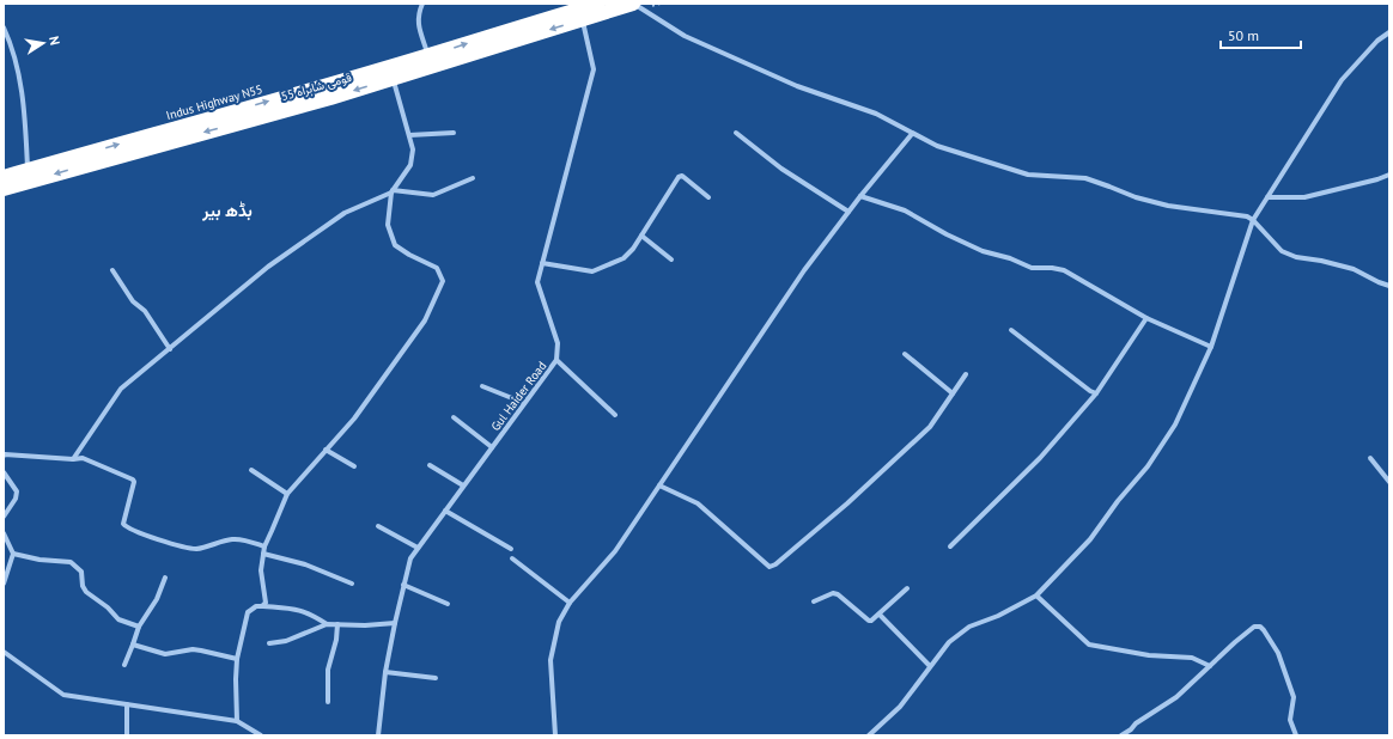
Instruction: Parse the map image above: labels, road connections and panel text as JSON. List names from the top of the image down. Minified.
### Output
{"streets":{"highway":["قومی شاہراہ 55","Indus Highway N55"],"street":["Gul Haider Road"]},"crossings":[["قومی شاہراہ 55","Gul Haider Road"]],"one_way":["قومی شاہراہ 55","Indus Highway N55"],"districts":["بڈھ بیر"],"scale_bar":"50 m","north":"right"}
